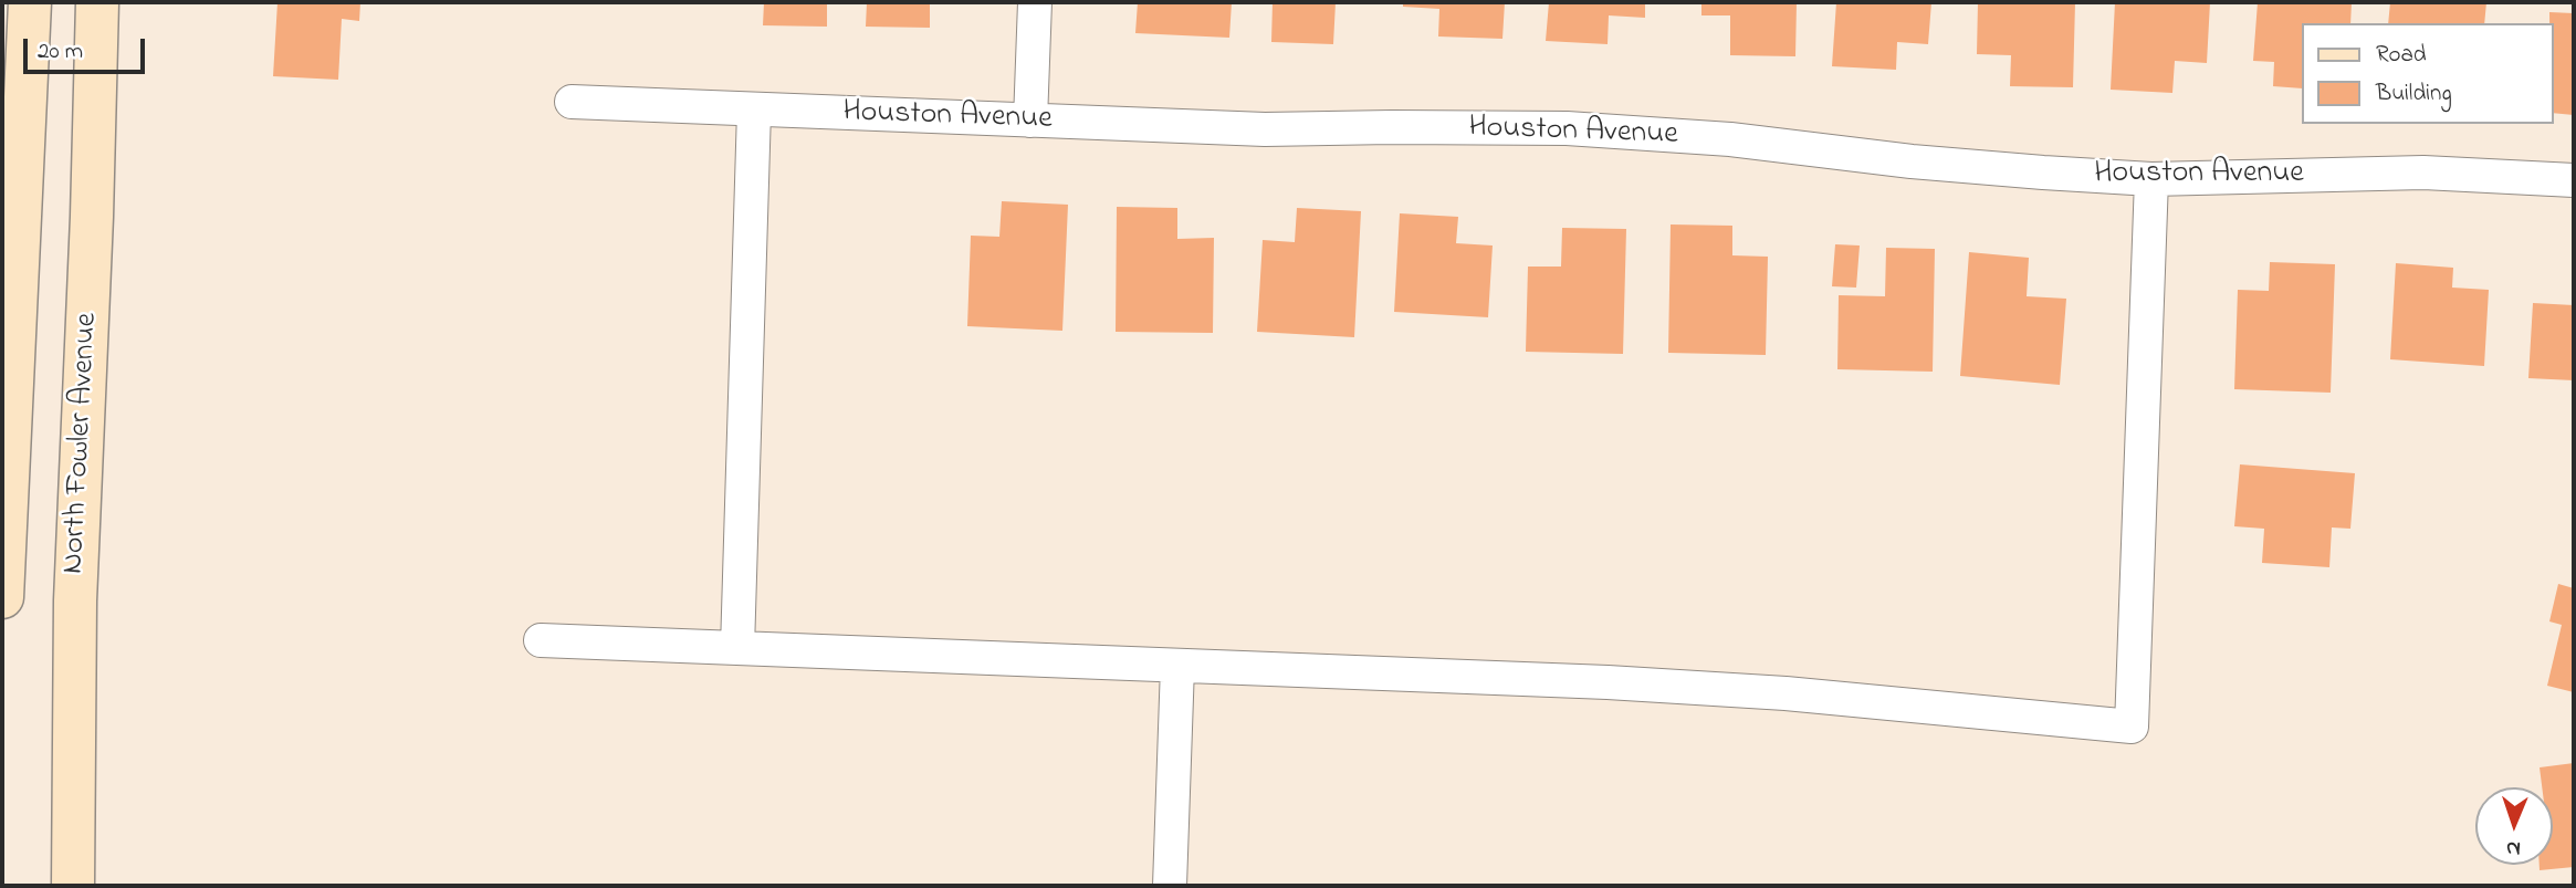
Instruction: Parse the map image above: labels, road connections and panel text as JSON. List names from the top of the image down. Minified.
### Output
{"streets":{"main road":["North Fowler Avenue"],"street":["Houston Avenue"]},"legend":["Road","Building"],"scale_bar":"20 m","north":"bottom"}
